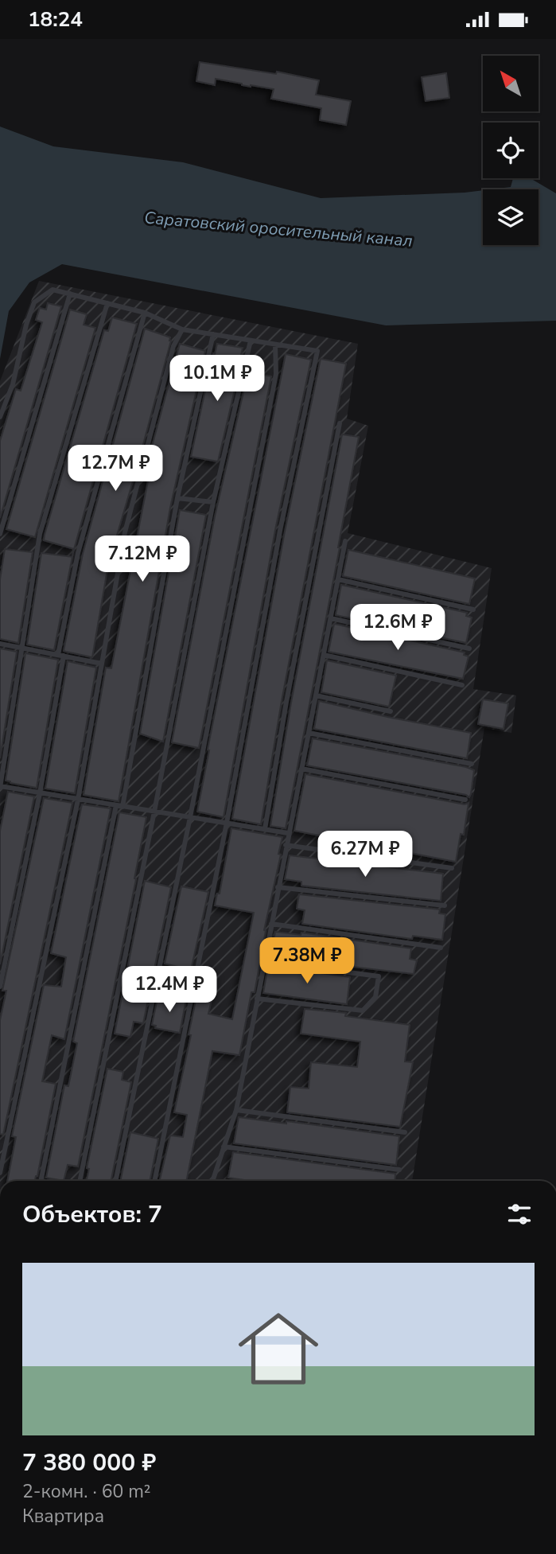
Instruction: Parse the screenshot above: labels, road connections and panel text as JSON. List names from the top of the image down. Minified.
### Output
{"water":["Саратовский оросительный канал"],"north":"top left","page":{"status":"18:24","price":["10.1M ₽","12.7M ₽","7.12M ₽","12.6M ₽","6.27M ₽","7.38M ₽","12.4M ₽"],"heading":"Объектов: 7","list":[{"name":"7 380 000 ₽","note":"2-комн. · 60 m² · Квартира"}]}}
